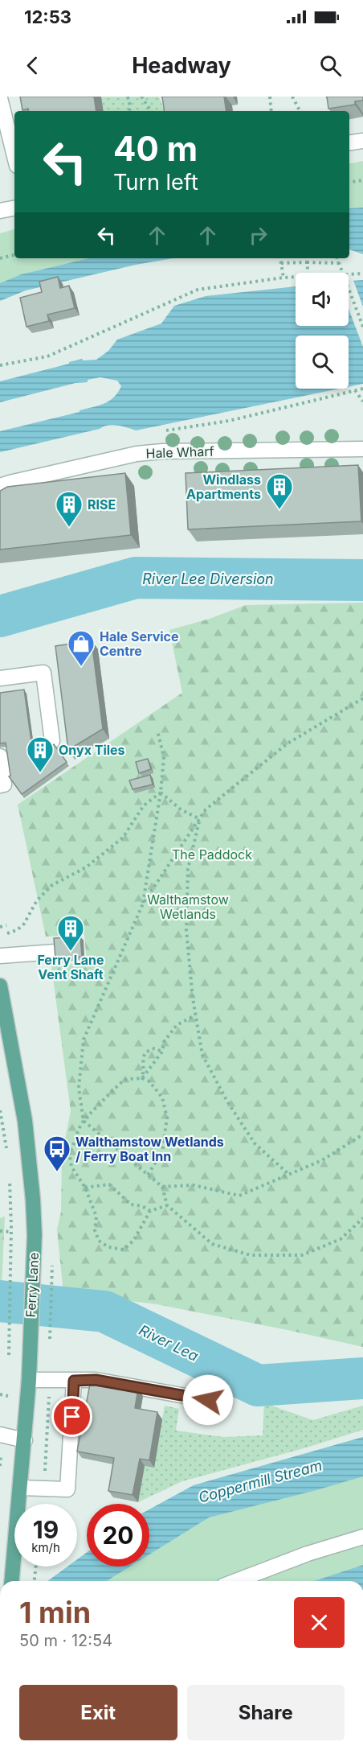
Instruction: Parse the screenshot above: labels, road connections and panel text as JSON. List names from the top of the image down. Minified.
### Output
{"streets":{"main road":["Ferry Lane"],"street":["Hale Wharf"]},"water":["River Lee Diversion","River Lea","Coppermill Stream"],"parks":["The Paddock","Walthamstow Wetlands"],"places":{"building":["Windlass Apartments","RISE","Onyx Tiles","Ferry Lane Vent Shaft"],"shop":["Hale Service Centre"],"bus stop":["Walthamstow Wetlands / Ferry Boat Inn"]},"page":{"status":"12:53","header":"Headway","turn":["40 m","Turn left"],"speed":"19 km/h","limit":"20","heading":["1 min","50 m · 12:54"],"buttons":["Exit","Share"]}}
